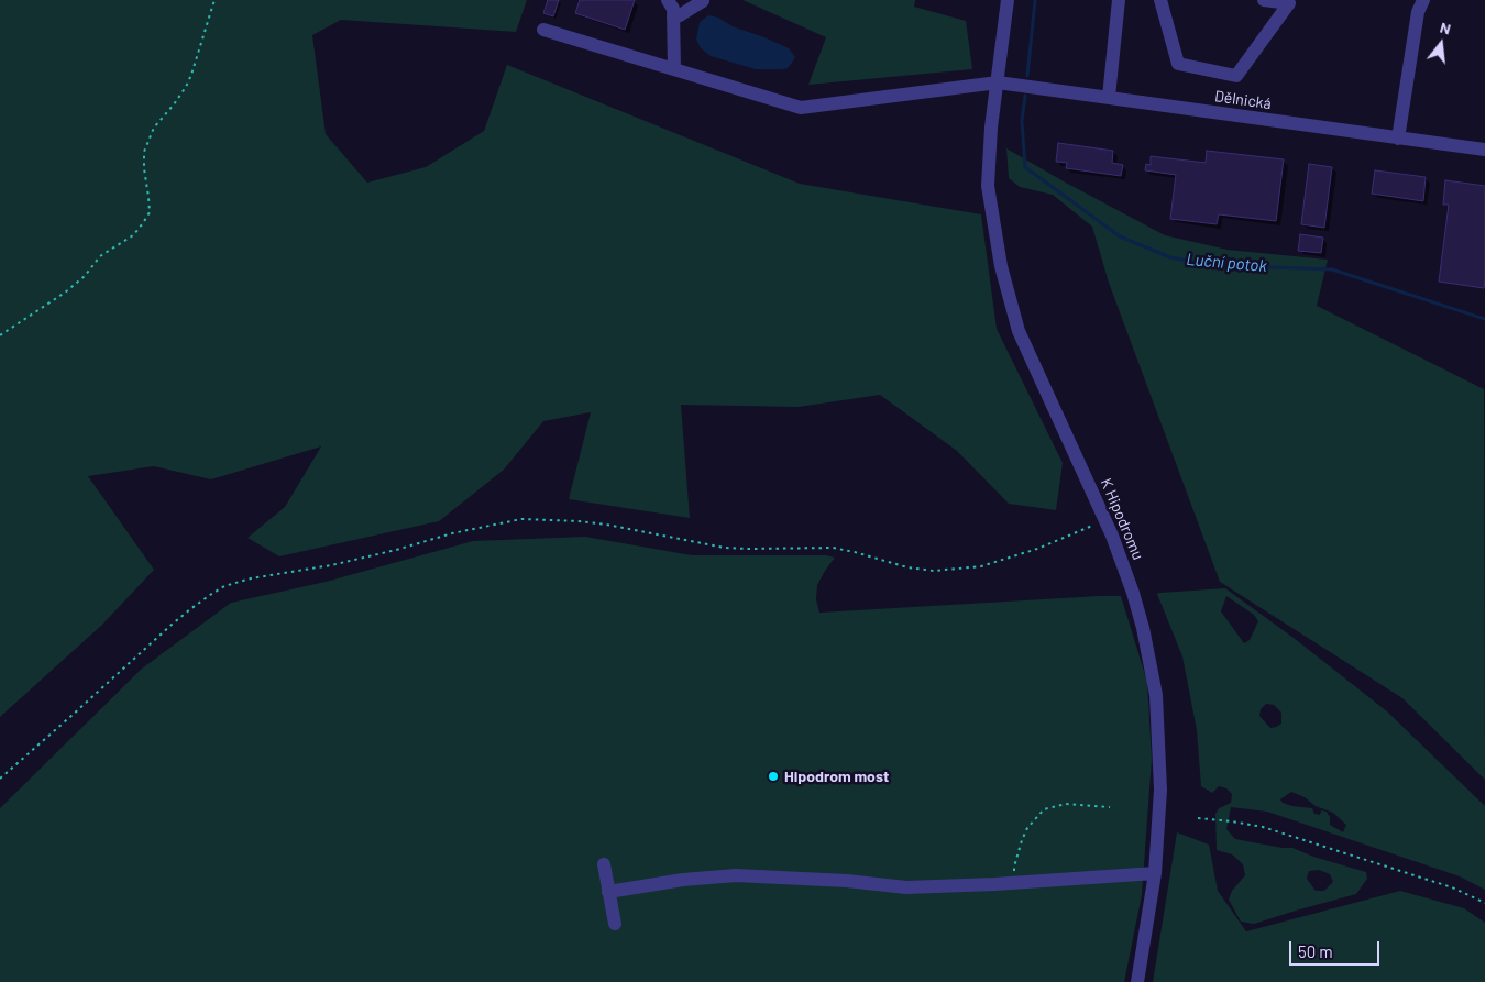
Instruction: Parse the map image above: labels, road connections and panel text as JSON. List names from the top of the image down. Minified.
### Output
{"streets":{"street":["Dělnická","K Hipodromu"]},"crossings":[["Dělnická","K Hipodromu"]],"water":["Luční potok"],"places":["Hipodrom most"],"scale_bar":"50 m","north":"top"}
